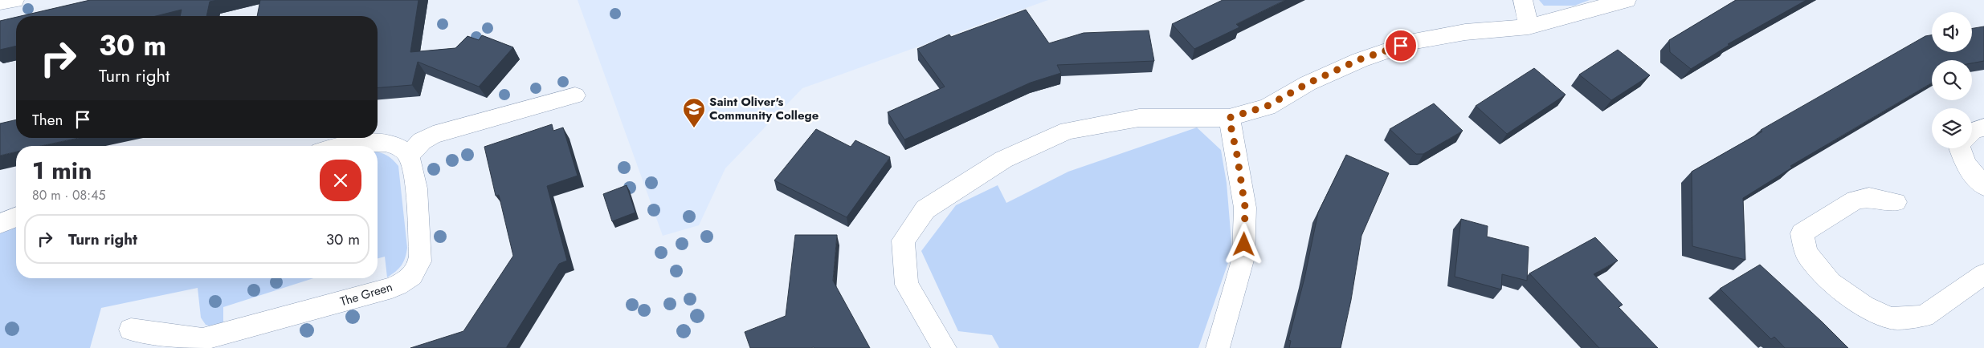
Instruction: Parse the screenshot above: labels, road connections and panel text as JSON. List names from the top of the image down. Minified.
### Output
{"streets":{"street":["The Green"]},"places":{"school or university":["Saint Oliver's Community College"]},"page":{"turn":["30 m","Turn right"],"then":"Then","heading":["1 min","80 m · 08:45"],"list":[{"name":"Turn right","value":"30 m"}]}}
